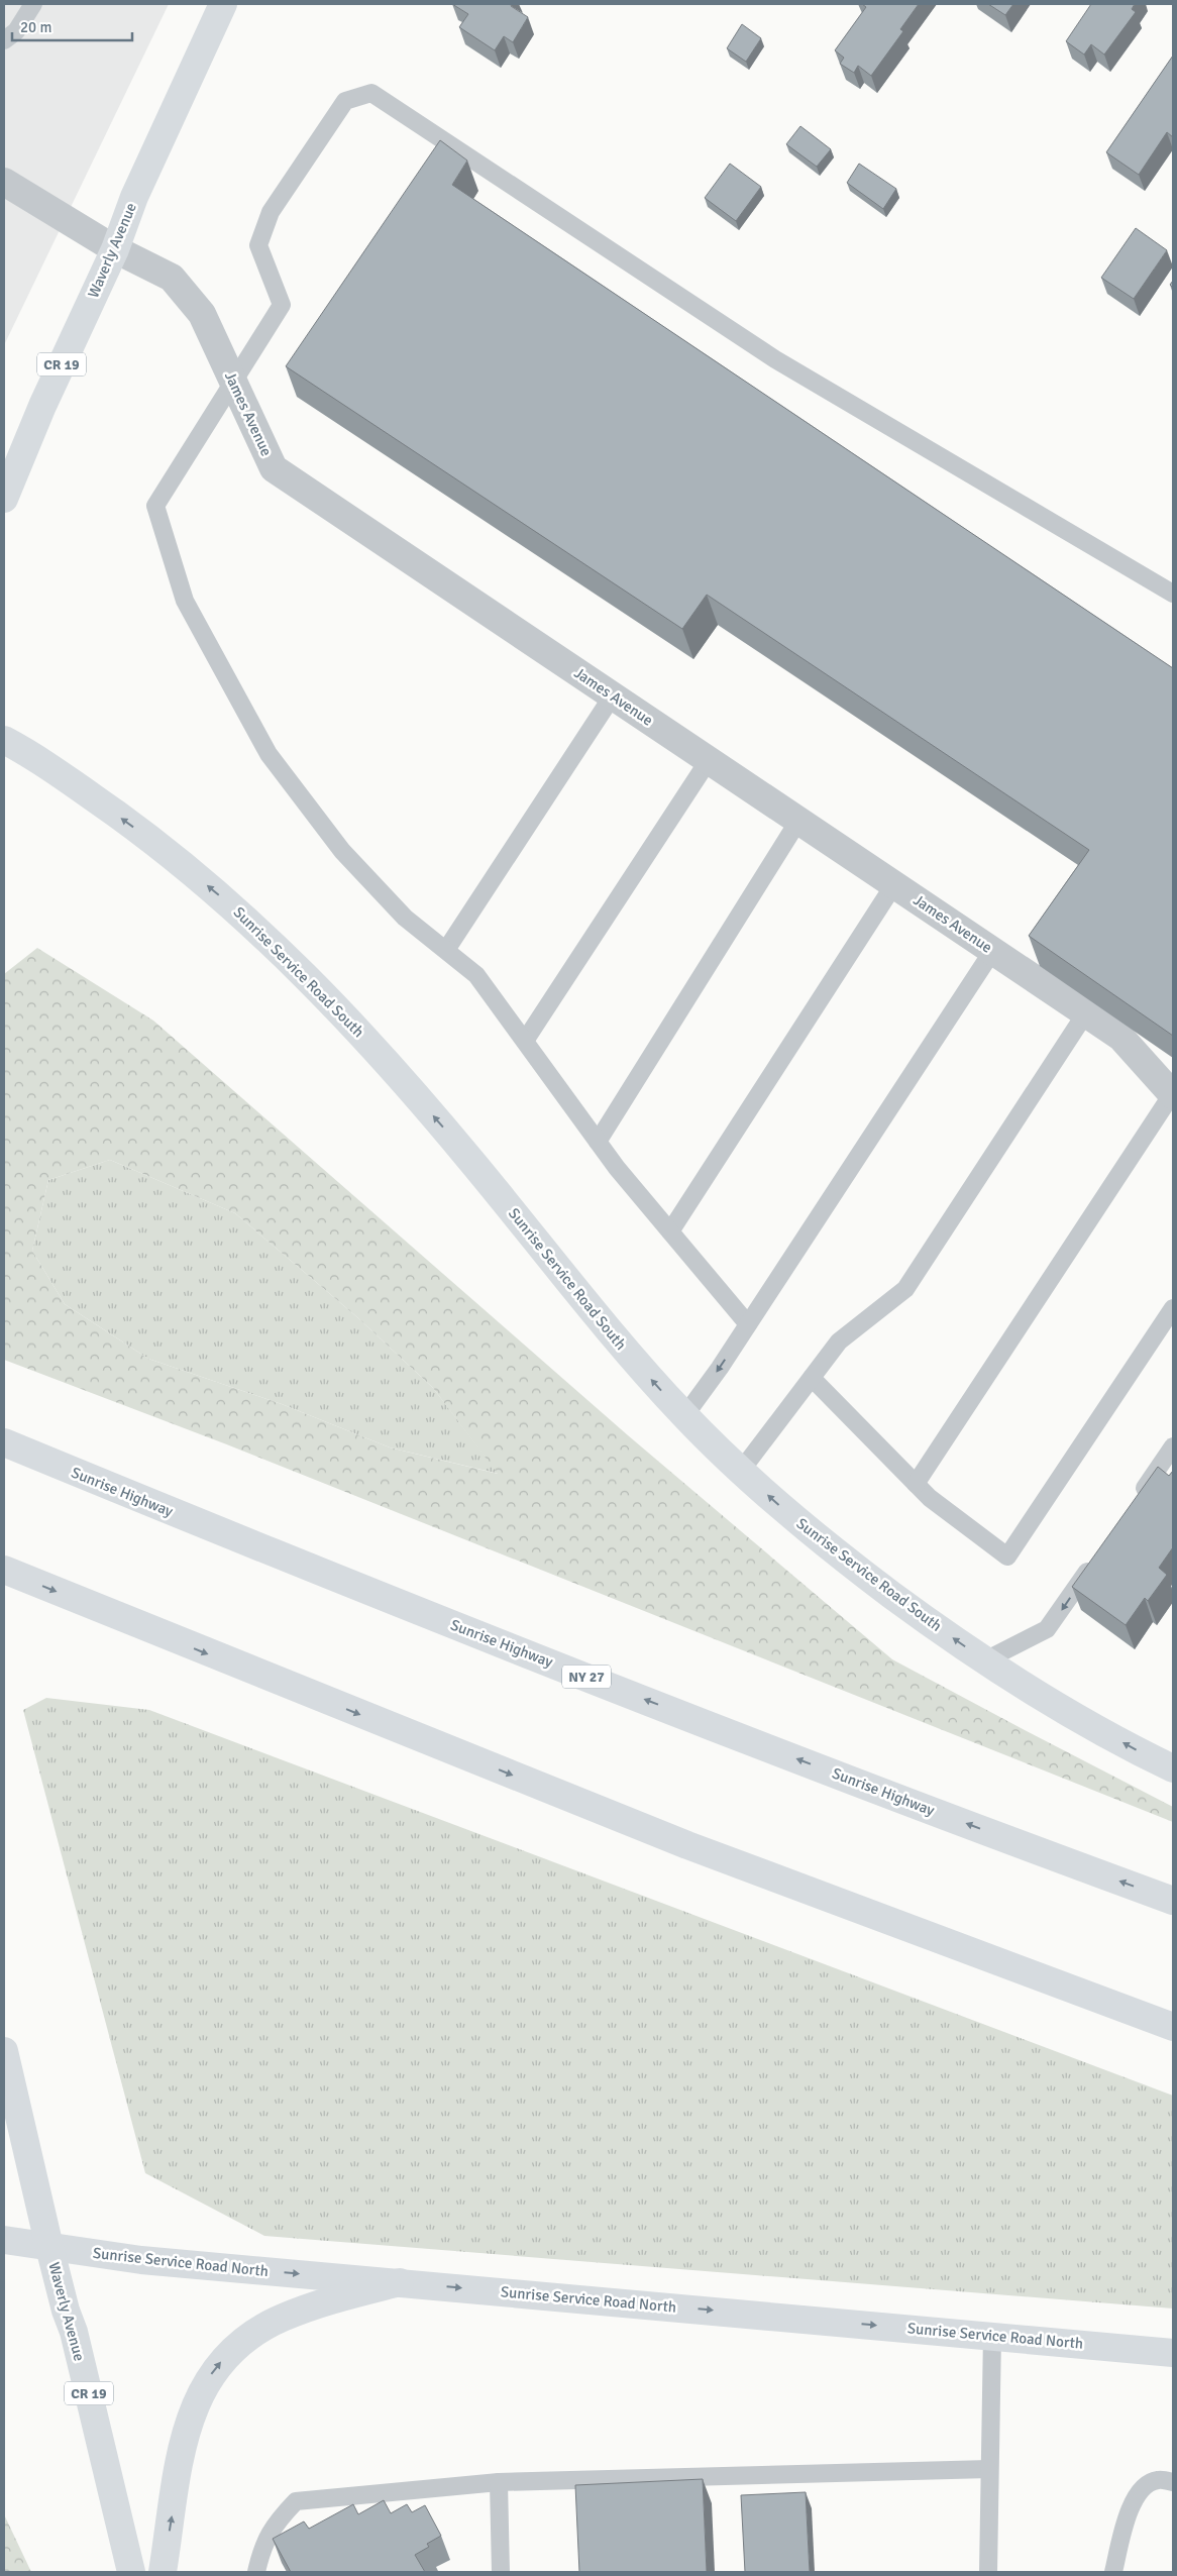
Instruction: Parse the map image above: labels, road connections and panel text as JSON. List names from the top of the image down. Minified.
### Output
{"streets":{"main road":["Waverly Avenue","CR 19","Sunrise Service Road South","Sunrise Highway","NY 27","Sunrise Service Road North"],"street":["James Avenue"]},"crossings":[["Waverly Avenue","James Avenue"],["Waverly Avenue","Sunrise Service Road North"]],"one_way":["Sunrise Service Road South","Sunrise Service Road North"],"scale_bar":"20 m"}
